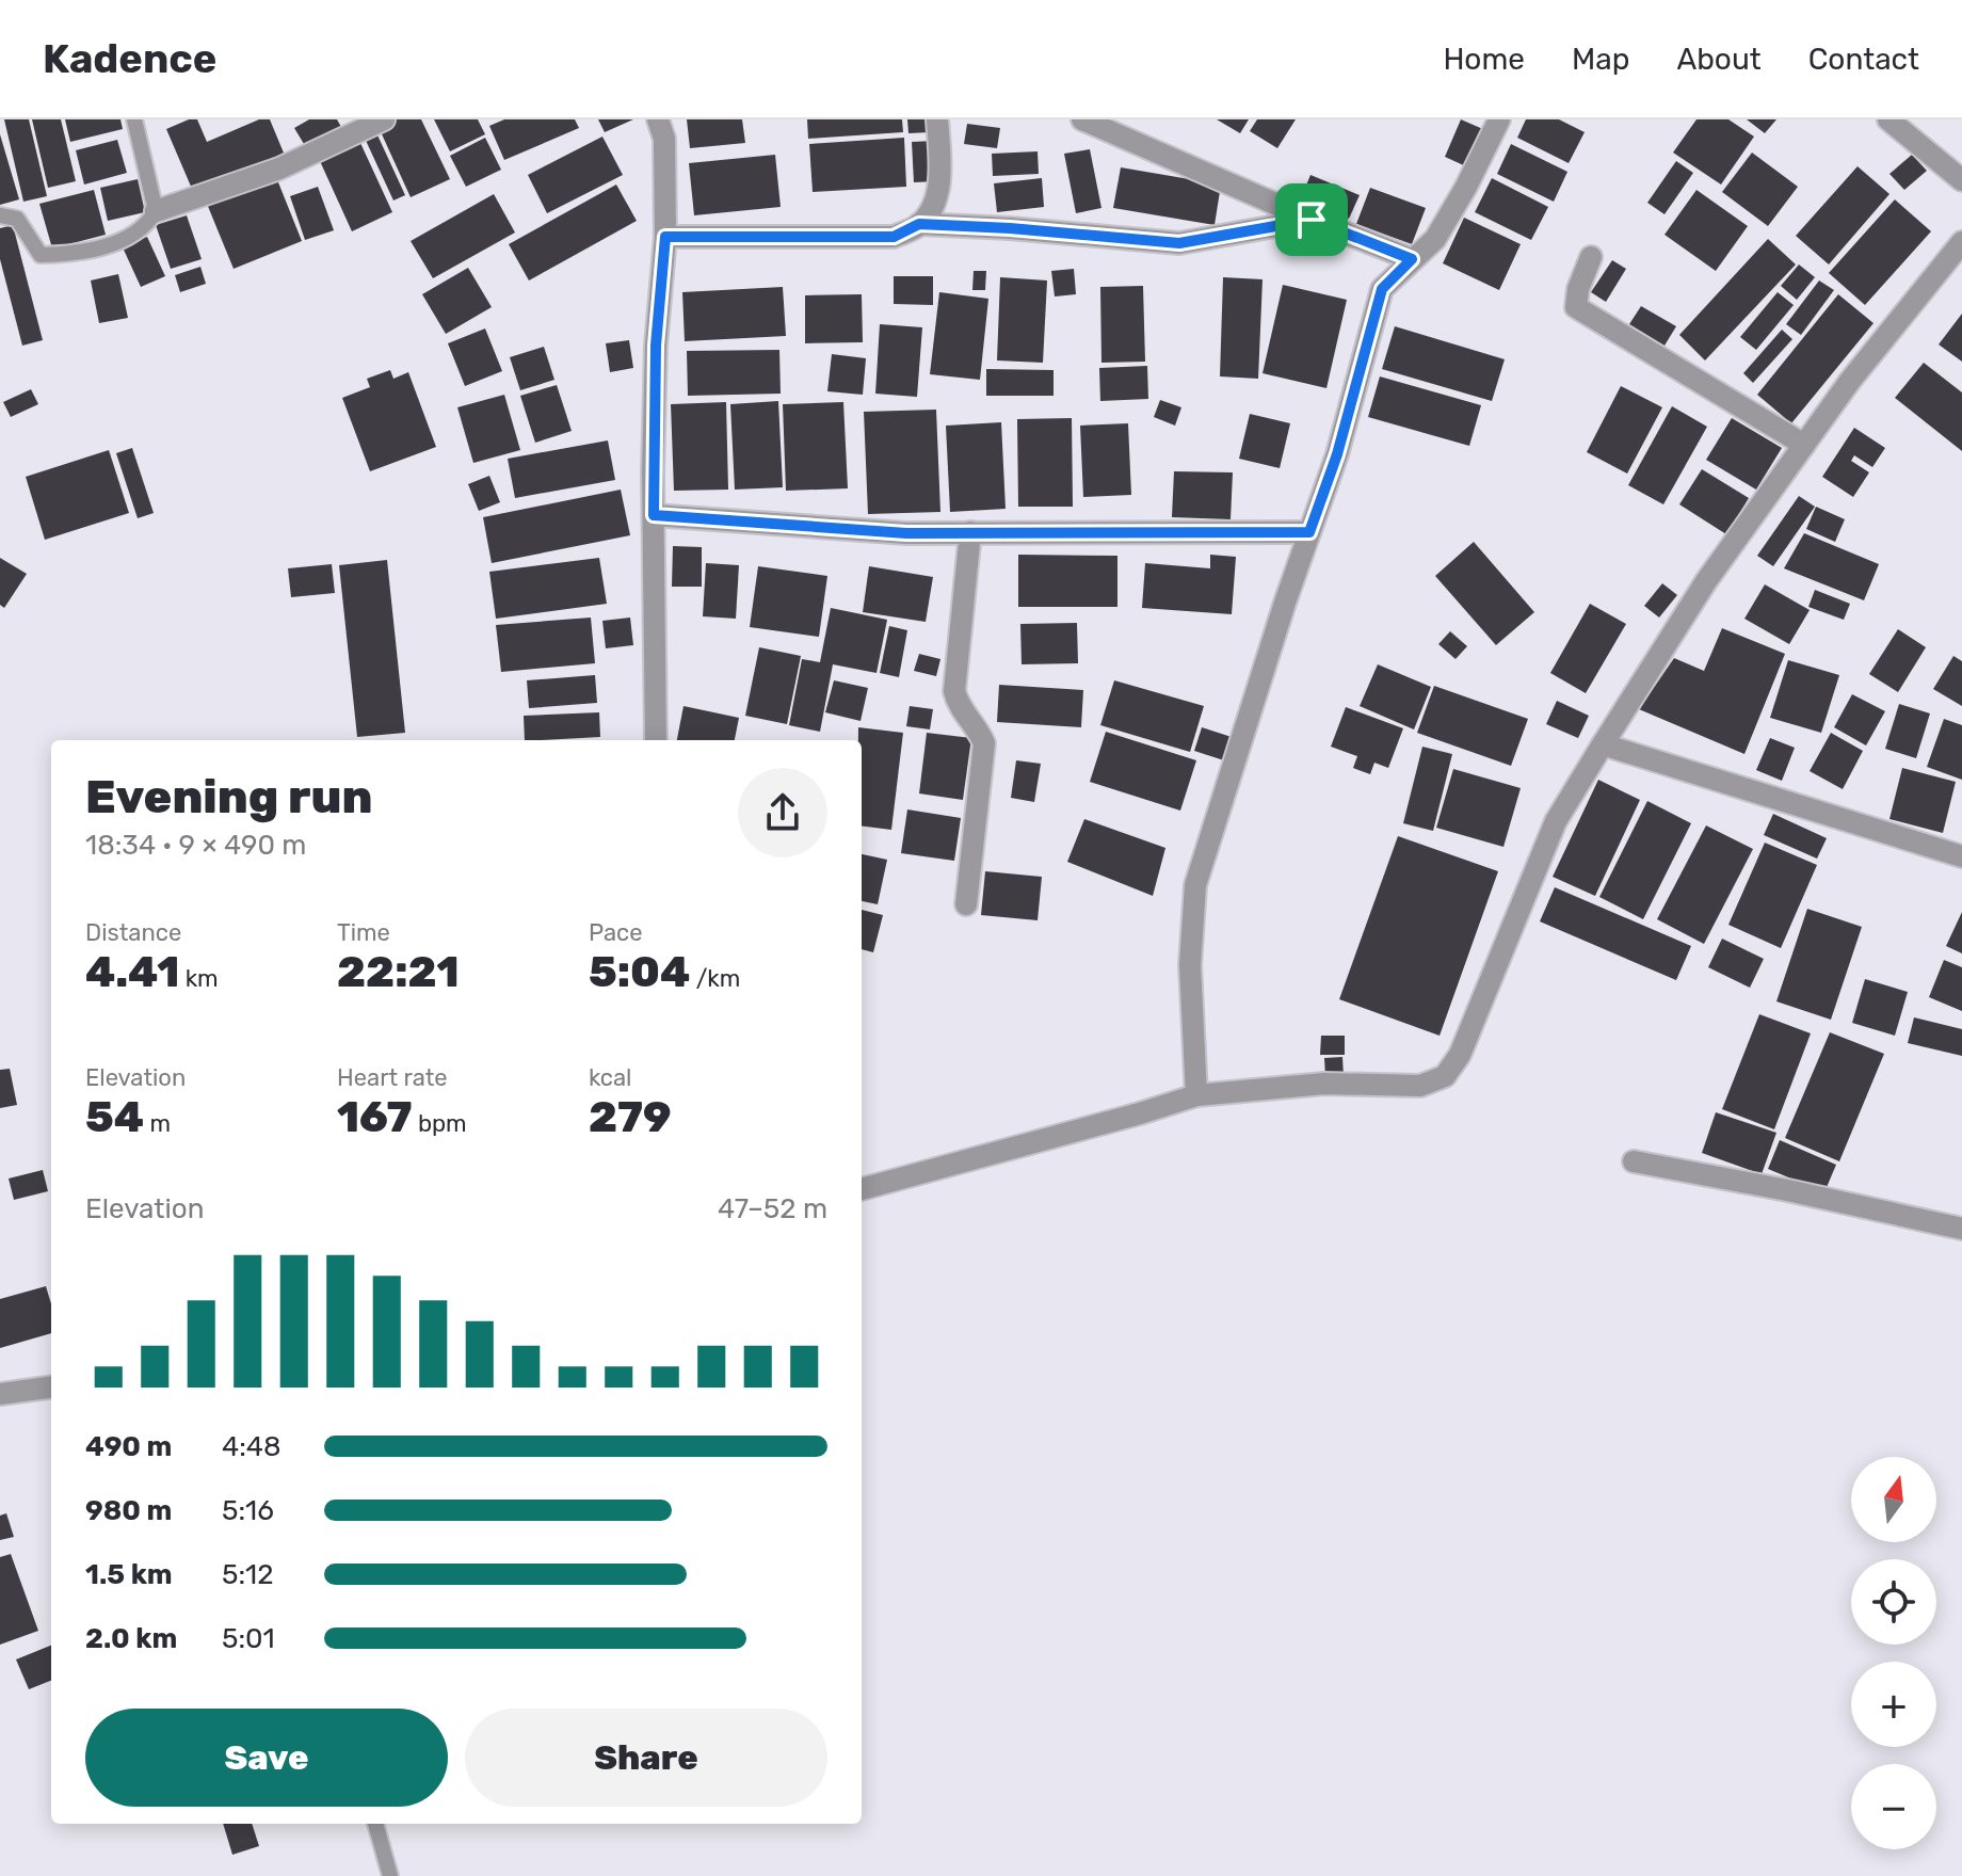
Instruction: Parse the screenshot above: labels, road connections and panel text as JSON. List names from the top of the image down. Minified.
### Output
{"north":"top","page":{"header":"Kadence","nav":["Home","Map","About","Contact"],"heading":["Evening run","18:34 · 9 × 490 m"],"stats":[["Distance","4.41 km"],["Time","22:21"],["Pace","5:04 /km"],["Elevation","54 m"],["Heart rate","167 bpm"],["kcal","279"]],"chart":["Elevation","47–52 m"],"list":[{"name":"490 m","note":"4:48"},{"name":"980 m","note":"5:16"},{"name":"1.5 km","note":"5:12"},{"name":"2.0 km","note":"5:01"}],"map_buttons":["+","−"],"buttons":["Save","Share"]}}
